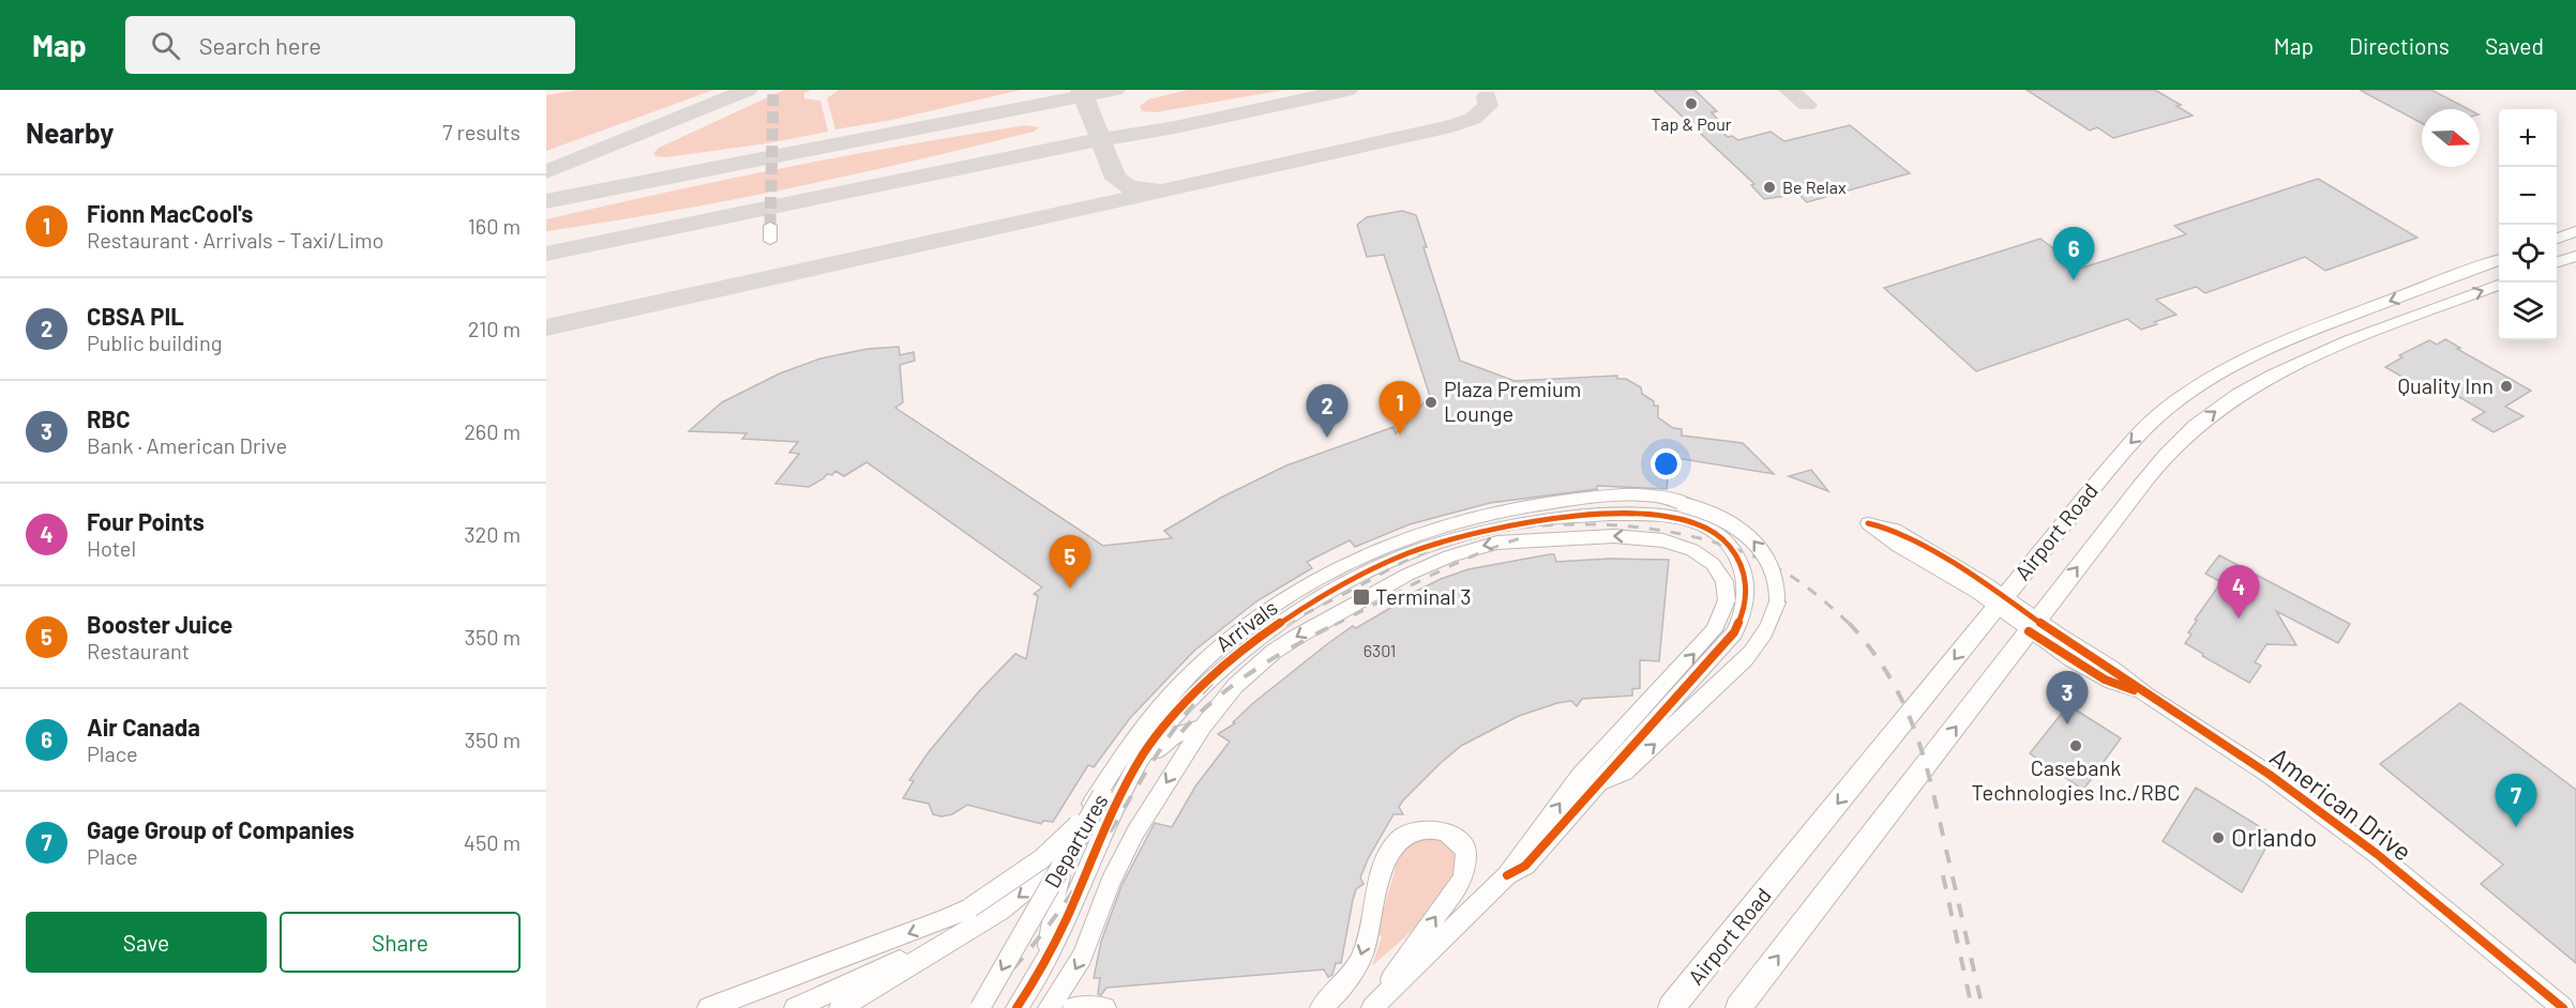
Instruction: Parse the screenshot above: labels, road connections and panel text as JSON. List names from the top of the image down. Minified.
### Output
{"streets":{"main road":["Airport Road"],"street":["Arrivals","American Drive","Departures"]},"crossings":[["Airport Road","American Drive"],["Arrivals","Departures"]],"places":{"other":["Tap & Pour","Be Relax","Quality Inn","Plaza Premium Lounge","Casebank Technologies Inc./RBC","Orlando"],"transit":["Terminal 3"]},"house_numbers":["6301"],"north":"right","page":{"header":"Map","search":"Search here","nav":["Map","Directions","Saved"],"heading":["Nearby","7 results"],"map_buttons":["+","−"],"list":[{"mark":"1","name":"Fionn MacCool's","note":"Restaurant · Arrivals - Taxi/Limo","value":"160 m"},{"mark":"2","name":"CBSA PIL","note":"Public building","value":"210 m"},{"mark":"3","name":"RBC","note":"Bank · American Drive","value":"260 m"},{"mark":"4","name":"Four Points","note":"Hotel","value":"320 m"},{"mark":"5","name":"Booster Juice","note":"Restaurant","value":"350 m"},{"mark":"6","name":"Air Canada","note":"Place","value":"350 m"},{"mark":"7","name":"Gage Group of Companies","note":"Place","value":"450 m"}],"pins":["6","1","2","5","4","3","7"],"buttons":["Save","Share"]}}
